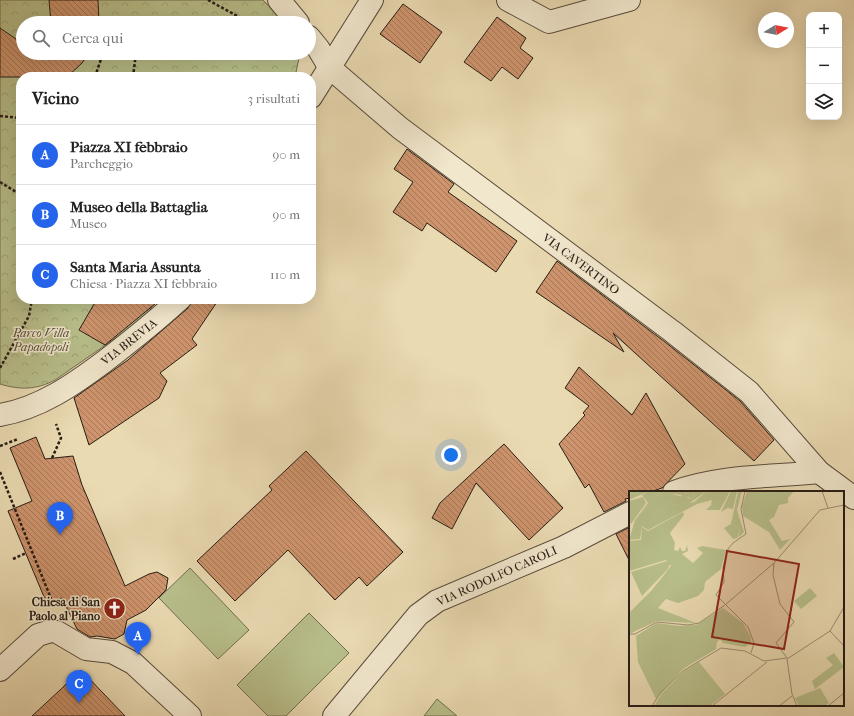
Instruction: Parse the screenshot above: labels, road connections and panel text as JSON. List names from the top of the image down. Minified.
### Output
{"streets":{"street":["VIA CAVERTINO","VIA BREVIA","VIA RODOLFO CAROLI"]},"parks":["Parco Villa Papadopoli"],"places":{"church":["Chiesa di San Paolo al Piano"]},"north":"right","page":{"map_buttons":["+","−"],"search":"Cerca qui","heading":["Vicino","3 risultati"],"list":[{"mark":"A","name":"Piazza XI febbraio","note":"Parcheggio","value":"90 m"},{"mark":"B","name":"Museo della Battaglia","note":"Museo","value":"90 m"},{"mark":"C","name":"Santa Maria Assunta","note":"Chiesa · Piazza XI febbraio","value":"110 m"}],"pins":["B","A","C"]}}
